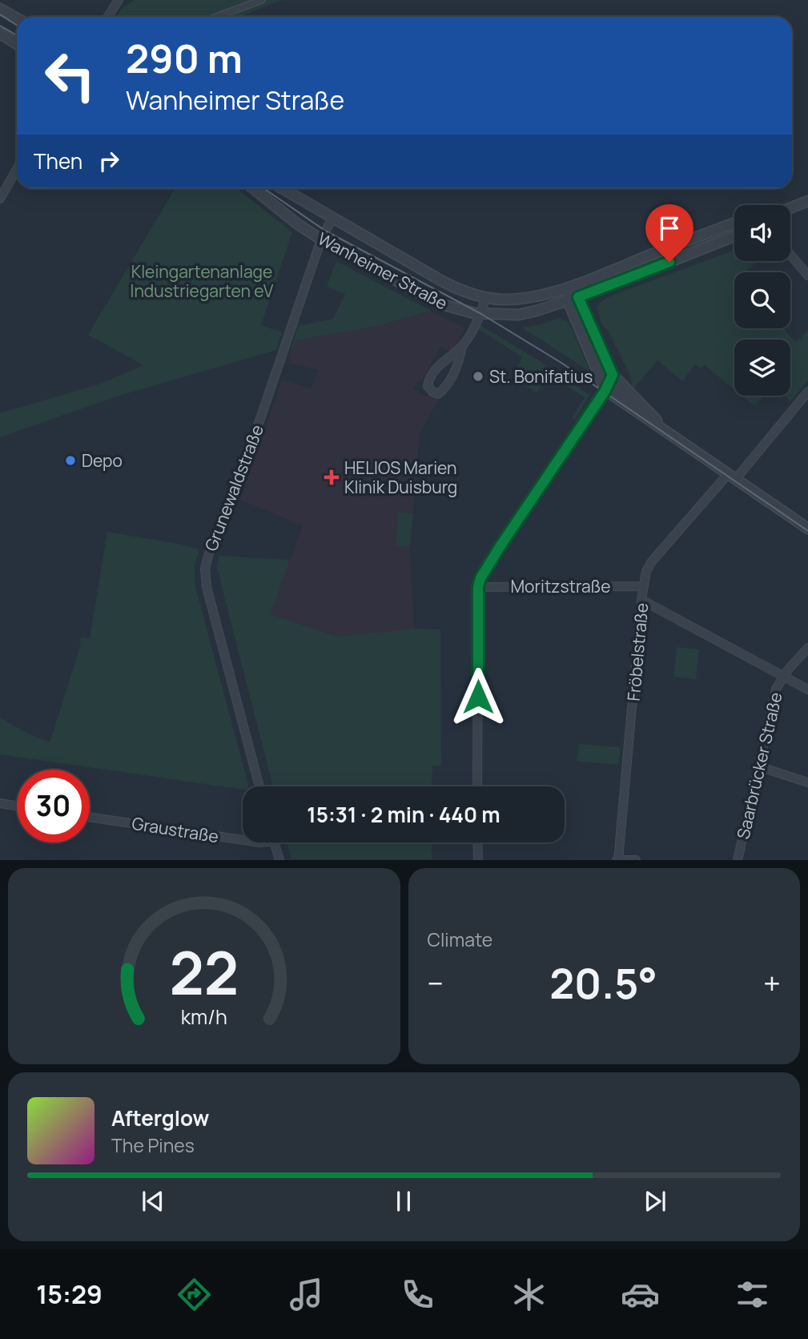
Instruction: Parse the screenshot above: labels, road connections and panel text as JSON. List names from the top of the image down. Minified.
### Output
{"streets":{"street":["Wanheimer Straße","Grunewaldstraße","Moritzstraße","Fröbelstraße","Saarbrücker Straße","Graustraße"]},"crossings":[["Wanheimer Straße","Grunewaldstraße"],["Moritzstraße","Fröbelstraße"]],"parks":["Kleingartenanlage Industriegarten eV"],"places":{"other":["St. Bonifatius","Depo"],"health":["HELIOS Marien Klinik Duisburg"]},"page":{"turn":["290 m","Wanheimer Straße"],"then":"Then","limit":"30","trip":"15:31 · 2 min · 440 m","tile":"Climate","heat":["−","20.5°","+"],"song":["Afterglow","The Pines"],"tabs":"15:29","gauge":["22","km/h"]}}
